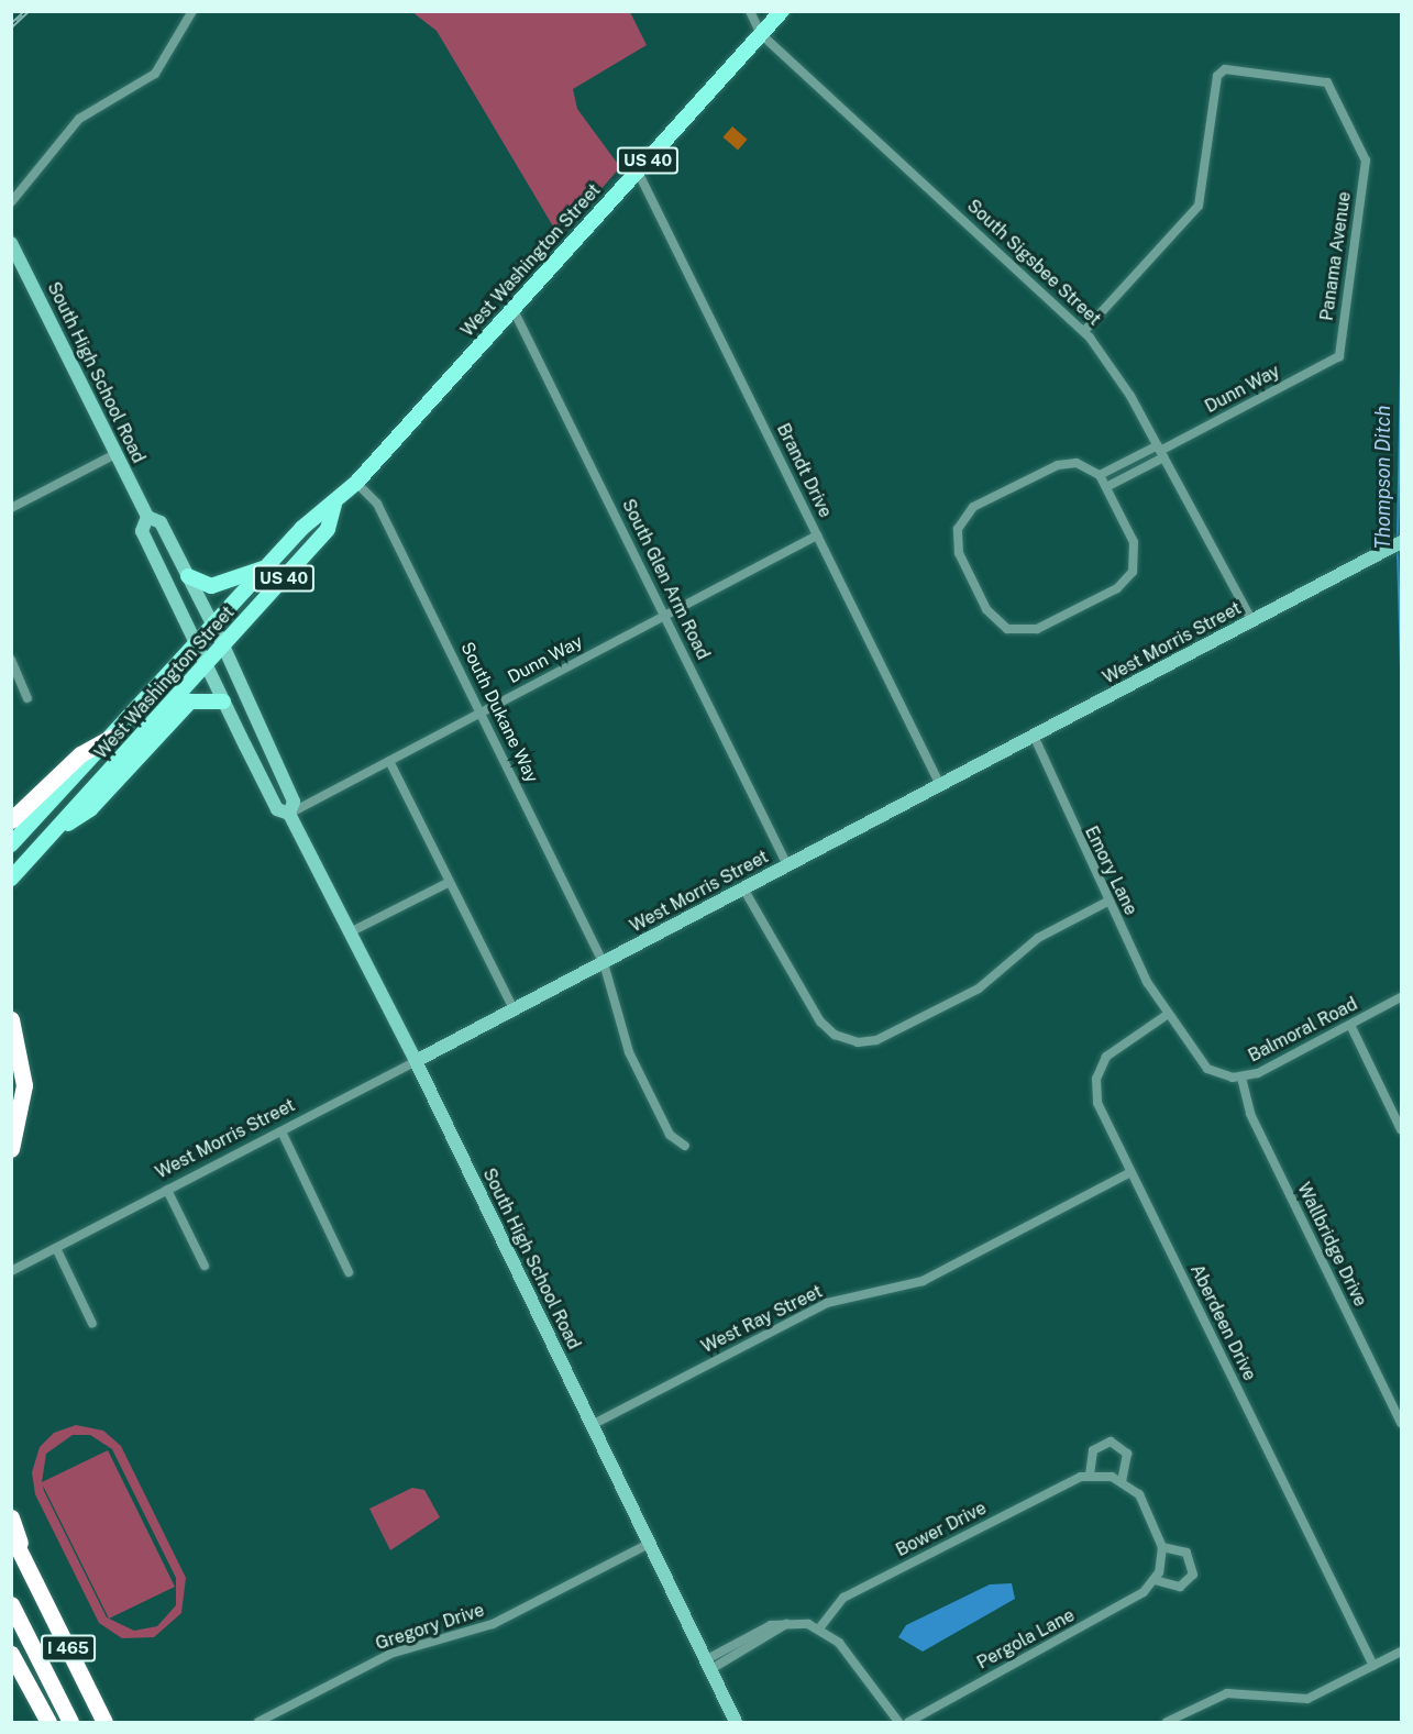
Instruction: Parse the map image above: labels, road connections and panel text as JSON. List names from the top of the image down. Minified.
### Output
{"streets":{"highway":["I 465"],"main road":["US 40","West Washington Street"],"street":["Panama Avenue","South Sigsbee Street","South High School Road","Dunn Way","Brandt Drive","South Glen Arm Road","West Morris Street","South Dukane Way","Emory Lane","Balmoral Road","Wallbridge Drive","West Ray Street","Aberdeen Drive","Bower Drive","Gregory Drive","Pergola Lane"]},"crossings":[["Panama Avenue","South Sigsbee Street"],["Panama Avenue","Dunn Way"],["West Washington Street","South Sigsbee Street"],["West Washington Street","South High School Road"],["West Washington Street","Brandt Drive"],["West Washington Street","South Glen Arm Road"],["West Washington Street","South Dukane Way"],["South Sigsbee Street","Dunn Way"],["South Sigsbee Street","West Morris Street"],["South High School Road","Dunn Way"],["South High School Road","West Morris Street"],["South High School Road","West Ray Street"],["South High School Road","Gregory Drive"],["Dunn Way","Brandt Drive"],["Dunn Way","South Glen Arm Road"],["Dunn Way","South Dukane Way"],["Brandt Drive","West Morris Street"],["South Glen Arm Road","West Morris Street"],["West Morris Street","South Dukane Way"],["West Morris Street","Emory Lane"],["Emory Lane","Balmoral Road"],["Emory Lane","Aberdeen Drive"],["Balmoral Road","Wallbridge Drive"],["Balmoral Road","Aberdeen Drive"],["West Ray Street","Aberdeen Drive"]],"water":["Thompson Ditch"]}
